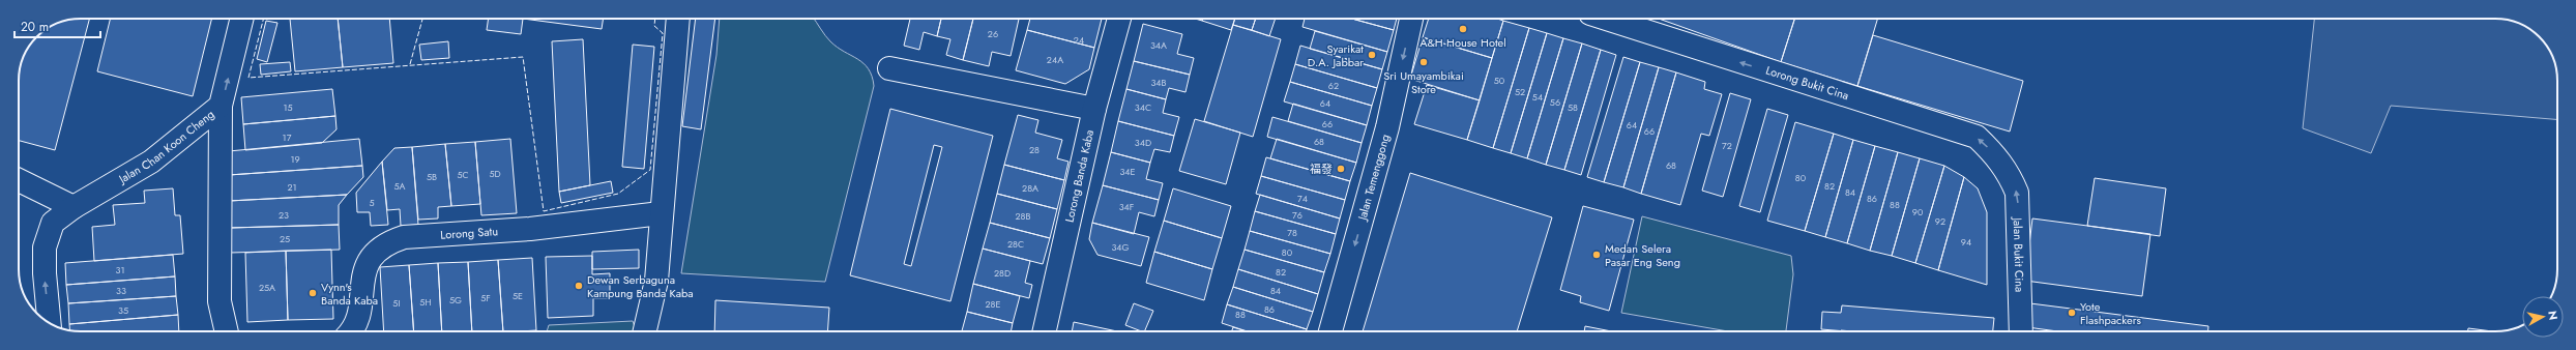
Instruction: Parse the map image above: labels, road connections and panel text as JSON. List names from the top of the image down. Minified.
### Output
{"streets":{"street":["Lorong Bukit Cina","Jalan Chan Koon Cheng","Lorong Banda Kaba","Jalan Temenggong","Lorong Satu","Jalan Bukit Cina"]},"crossings":[["Lorong Bukit Cina","Jalan Bukit Cina"]],"one_way":["Lorong Bukit Cina","Jalan Chan Koon Cheng","Jalan Temenggong","Jalan Bukit Cina"],"places":["A&H House Hotel","Syarikat D.A. Jabbar","Sri Umayambikai Store","福發","Medan Selera Pasar Eng Seng","Dewan Serbaguna Kampung Banda Kaba","Vynn's Banda Kaba","Yote Flashpackers"],"house_numbers":["26","24","34A","24A","50","34B","62","52","54","56","64","15","34C","58","66","64","66","17","68","34D","72","28","19","68","34E","5D","5C","5B","80","5A","82","21","28A","84","74","86","5","88","34F","90","23","76","28B","92","78","25","94","28C","34G","80","31","82","28D","25A","33","84","5E","5F","5G","5H","5I","28E","86","35","88"],"scale_bar":"20 m","north":"right"}
